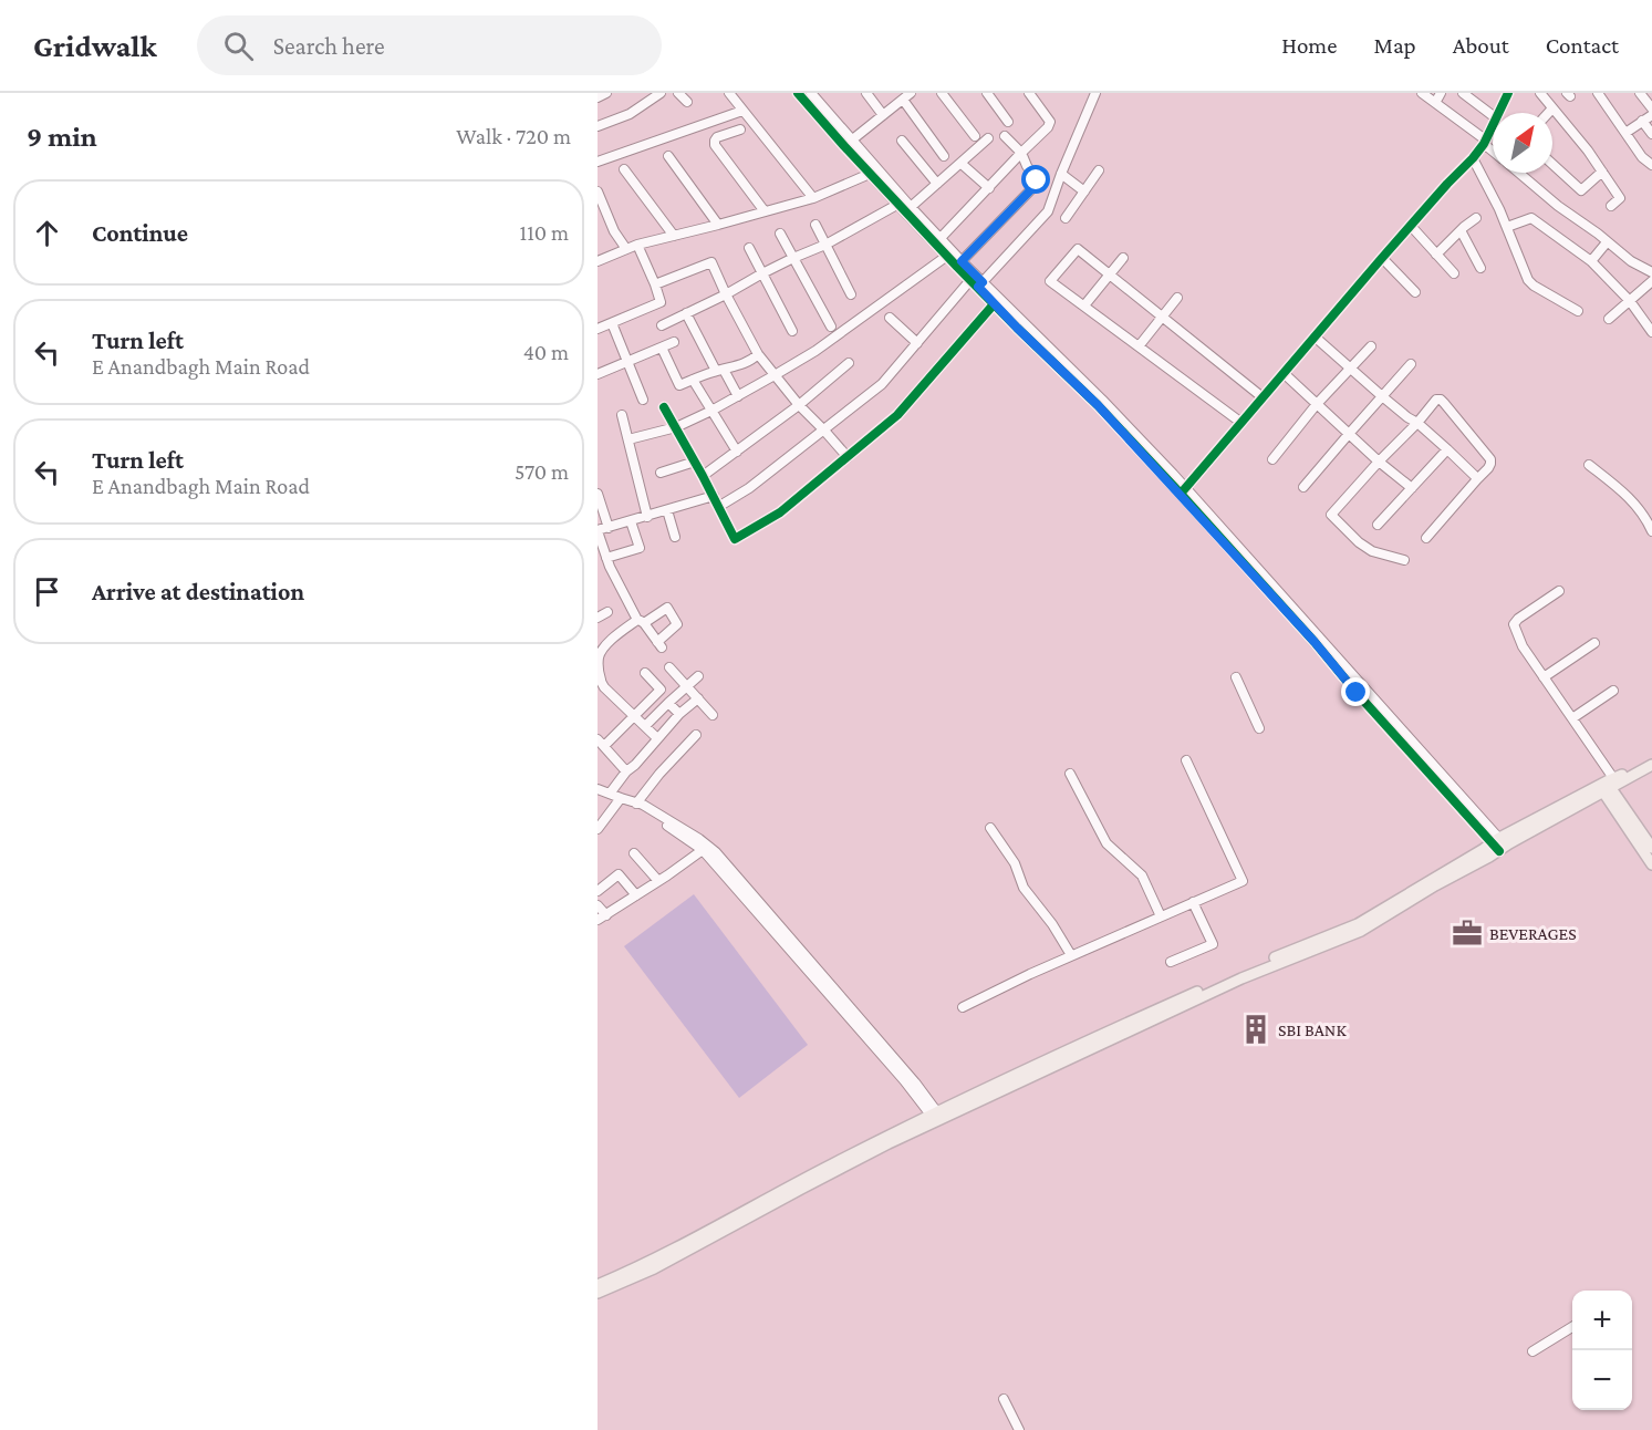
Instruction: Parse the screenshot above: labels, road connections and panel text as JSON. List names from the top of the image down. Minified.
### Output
{"places":{"office":["BEVERAGES"],"building":["SBI BANK"]},"north":"top right","page":{"header":"Gridwalk","search":"Search here","nav":["Home","Map","About","Contact"],"heading":["9 min","Walk · 720 m"],"list":[["Continue","110 m"],["Turn left","E Anandbagh Main Road","40 m"],["Turn left","E Anandbagh Main Road","570 m"],"Arrive at destination"],"map_buttons":["+","−"]}}
